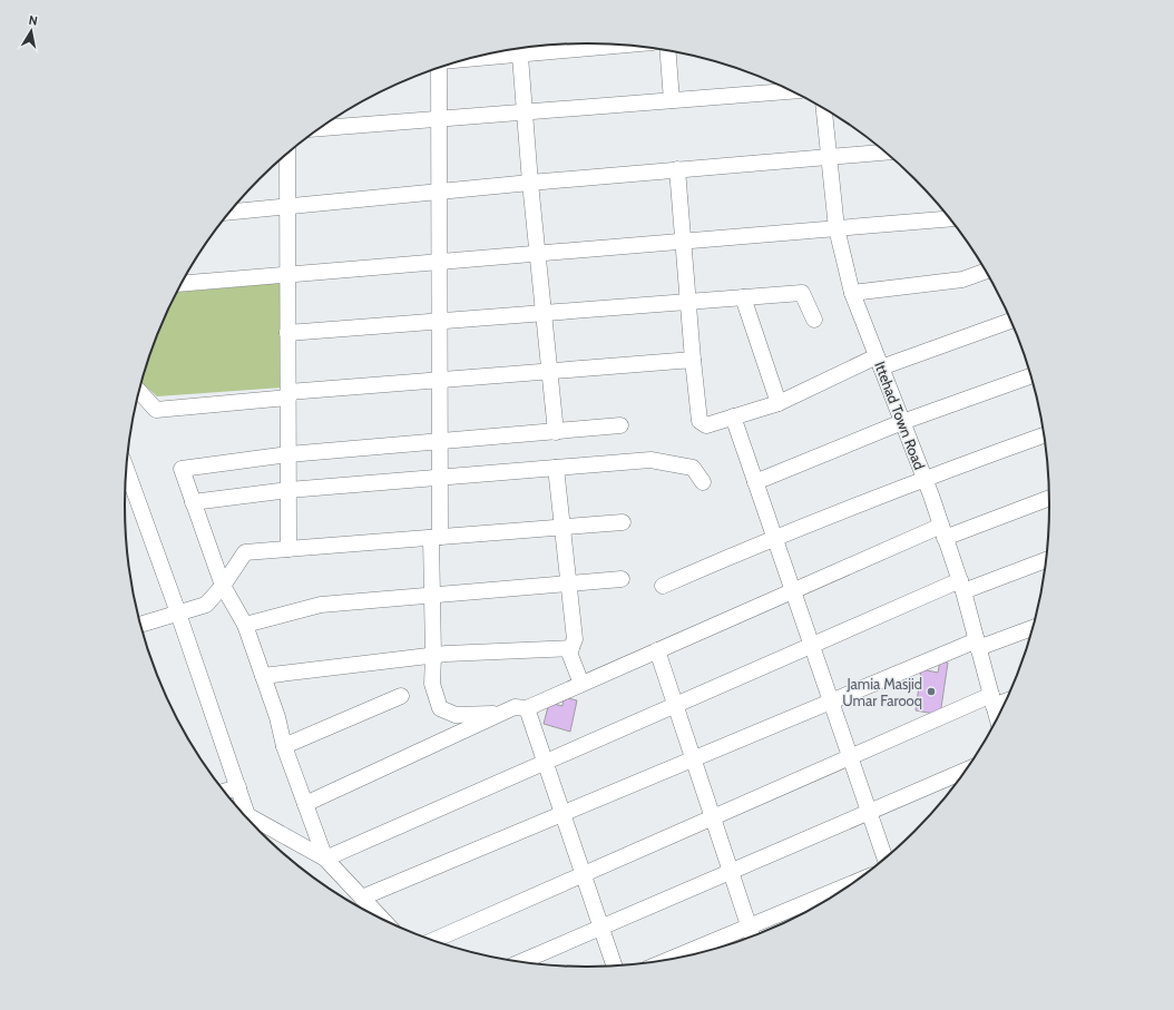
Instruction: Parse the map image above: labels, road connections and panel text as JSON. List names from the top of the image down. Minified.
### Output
{"streets":{"street":["Ittehad Town Road"]},"places":["Jamia Masjid Umar Farooq"],"north":"top"}
